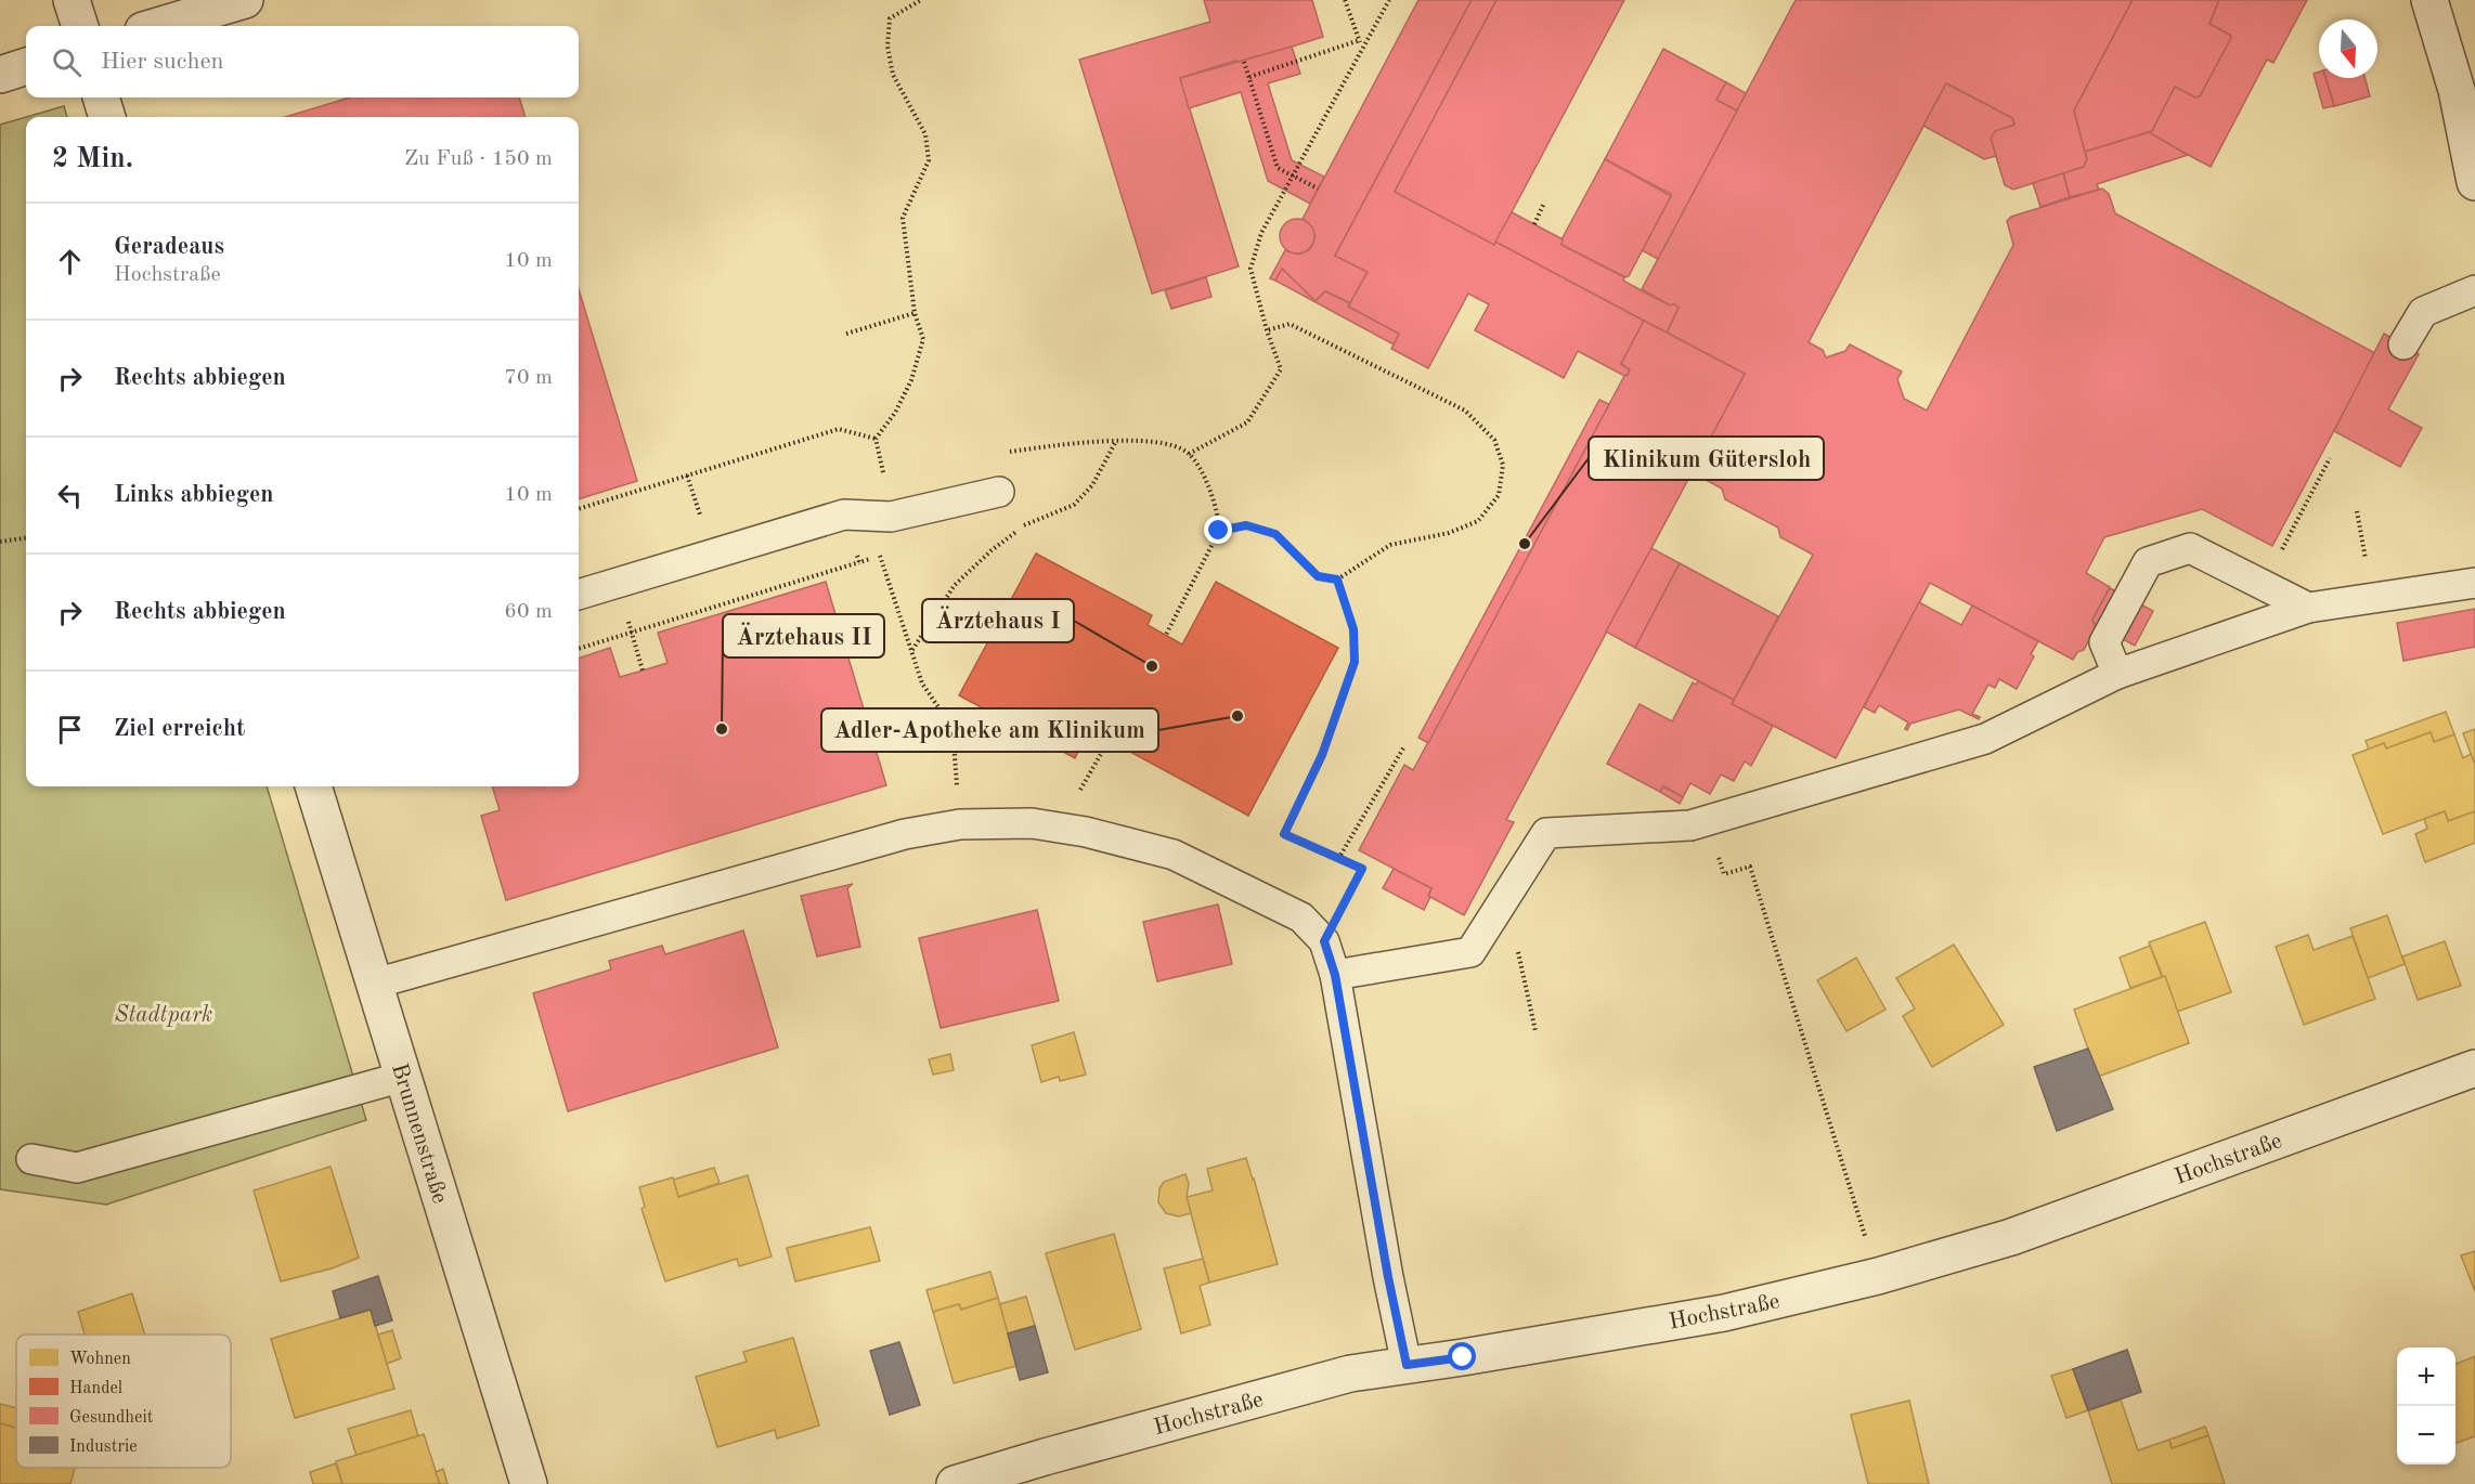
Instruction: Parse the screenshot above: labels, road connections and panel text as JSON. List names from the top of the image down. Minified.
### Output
{"streets":{"street":["Brunnenstraße","Hochstraße"]},"parks":["Stadtpark"],"places":["Klinikum Gütersloh","Ärztehaus I","Adler-Apotheke am Klinikum","Ärztehaus II"],"legend":["Wohnen","Handel","Gesundheit","Industrie"],"north":"bottom","page":{"search":"Hier suchen","heading":["2 Min.","Zu Fuß · 150 m"],"list":[["Geradeaus","Hochstraße","10 m"],["Rechts abbiegen","70 m"],["Links abbiegen","10 m"],["Rechts abbiegen","60 m"],"Ziel erreicht"],"map_buttons":["+","−"]}}
